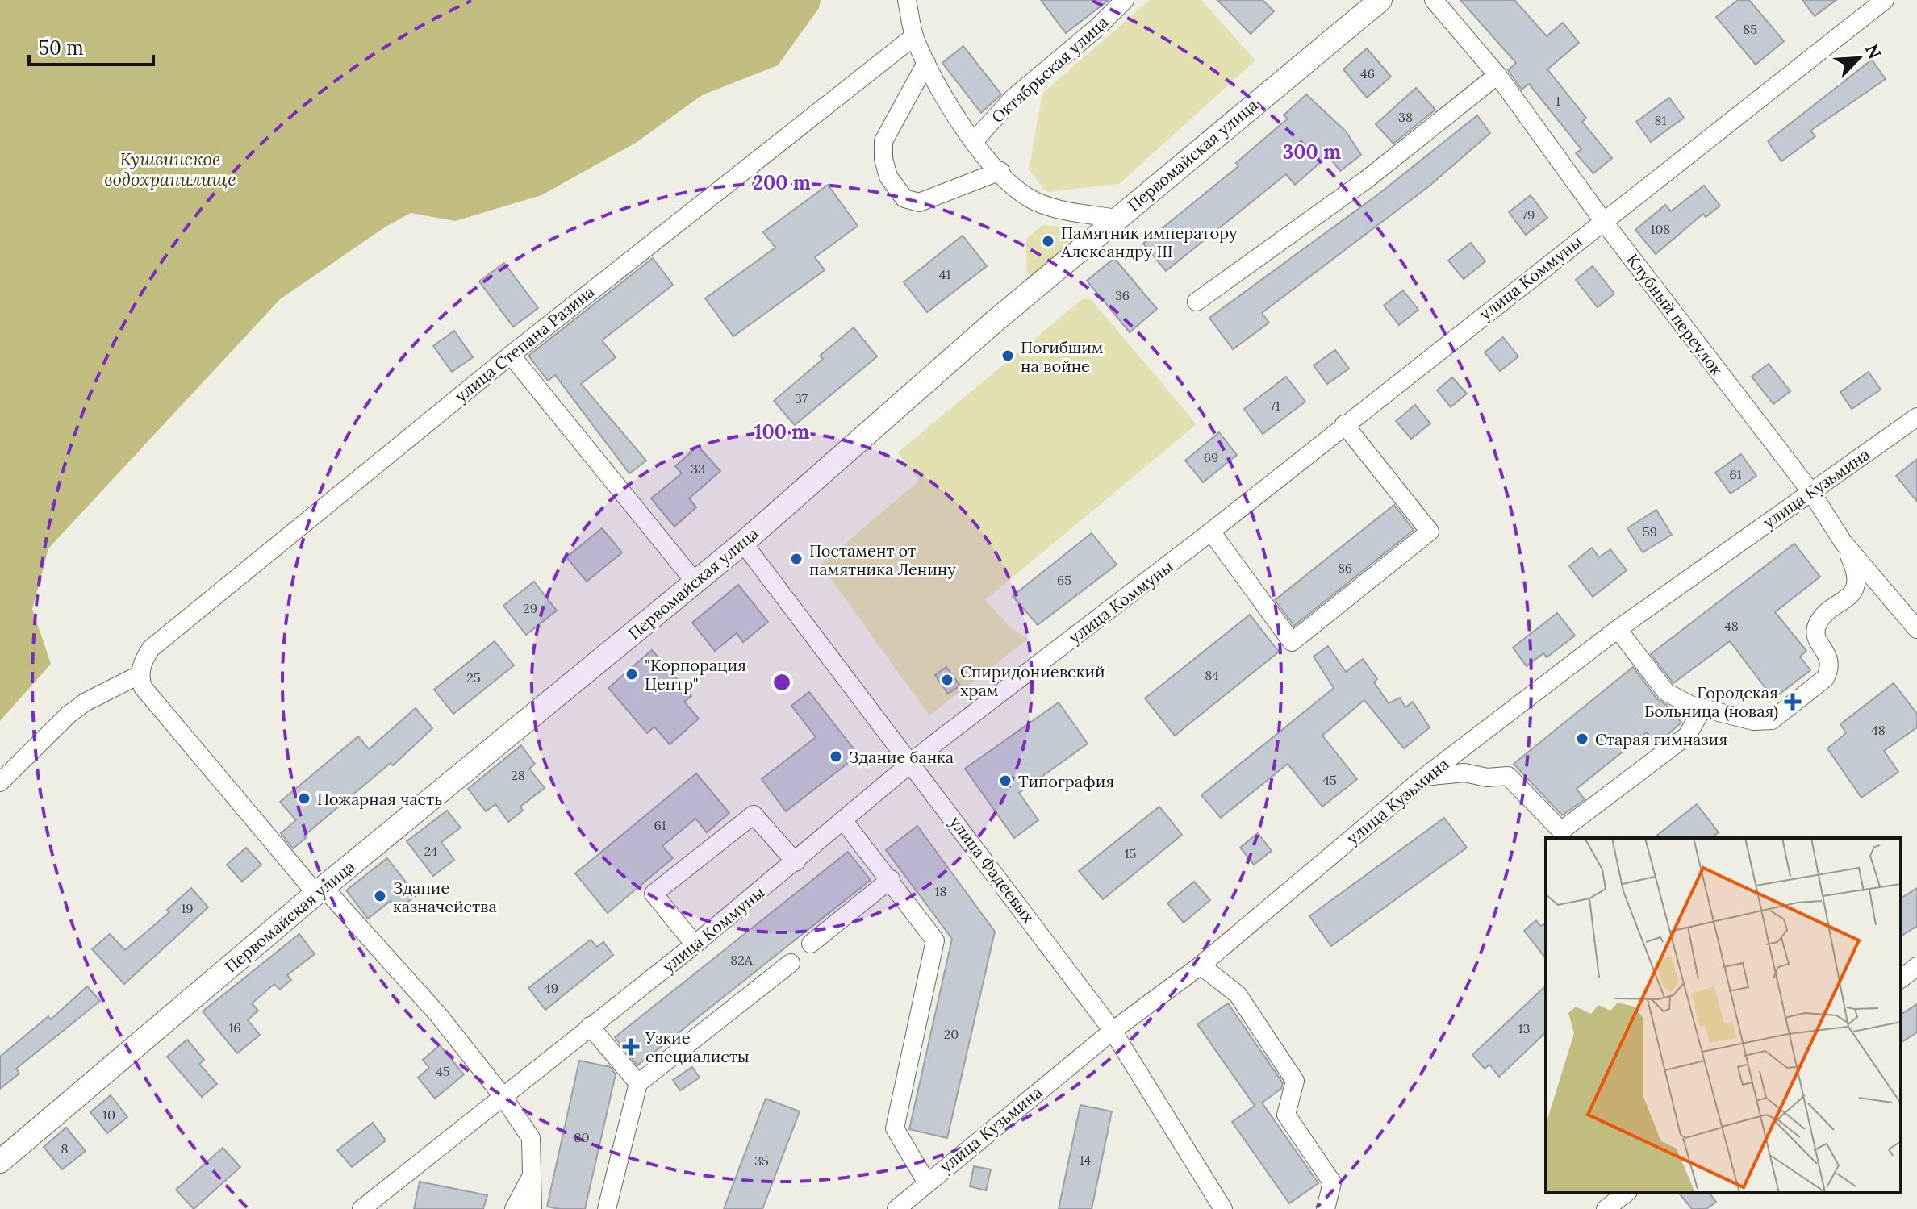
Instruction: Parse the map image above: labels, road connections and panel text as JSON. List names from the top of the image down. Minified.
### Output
{"streets":{"main road":["Первомайская улица"],"street":["Октябрьская улица","улица Коммуны","Клубный переулок","улица Степана Разина","улица Кузьмина","улица Фадеевых"]},"crossings":[["Первомайская улица","улица Фадеевых"],["улица Коммуны","Клубный переулок"],["улица Коммуны","улица Фадеевых"],["Клубный переулок","улица Кузьмина"],["улица Кузьмина","улица Фадеевых"]],"water":["Кушвинское водохранилище"],"places":{"other":["Памятник императору Александру III","Погибшим на войне","Постамент от памятника Ленину","\"Корпорация Центр\"","Спиридониевский храм","Старая гимназия","Здание банка","Типография","Пожарная часть","Здание казначейства"],"health":["Городская Больница (новая)","Узкие специалисты"]},"house_numbers":["85","46","1","38","81","79","108","41","36","37","71","69","33","61","59","86","65","29","48","84","25","48","28","45","61","24","15","18","19","82А","49","16","13","20","45","10","80","8","14","35"],"scale_bar":"50 m","north":"top right","rings":["300 m","200 m","100 m"]}
